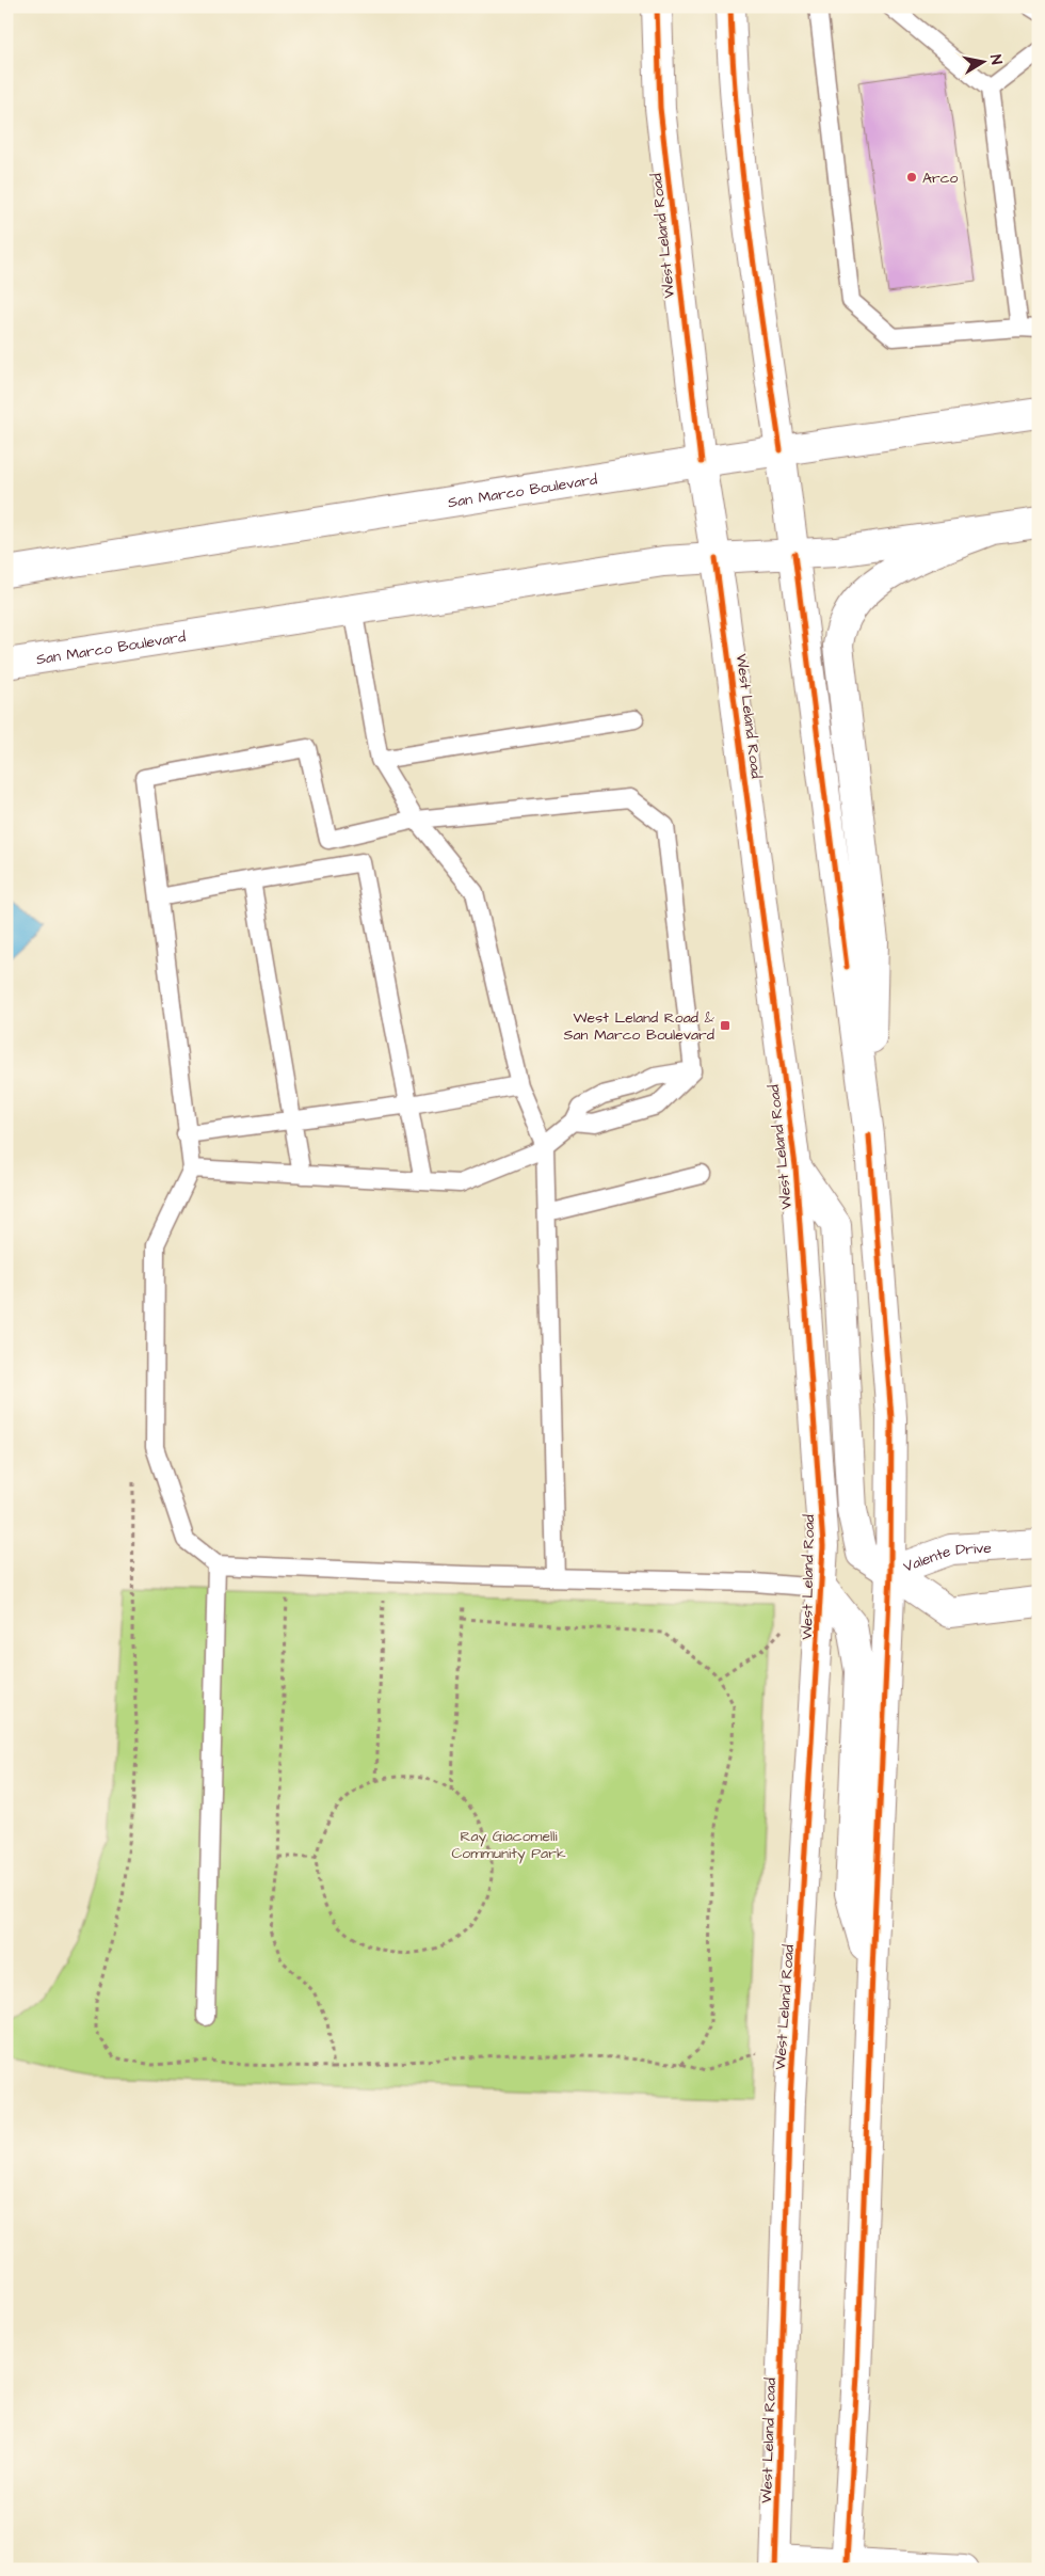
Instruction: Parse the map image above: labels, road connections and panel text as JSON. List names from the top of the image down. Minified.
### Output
{"streets":{"main road":["West Leland Road","San Marco Boulevard","Valente Drive"]},"crossings":[["West Leland Road","San Marco Boulevard"]],"parks":["Ray Giacomelli Community Park"],"places":{"other":["Arco"],"transit":["West Leland Road & San Marco Boulevard"]},"north":"right"}
